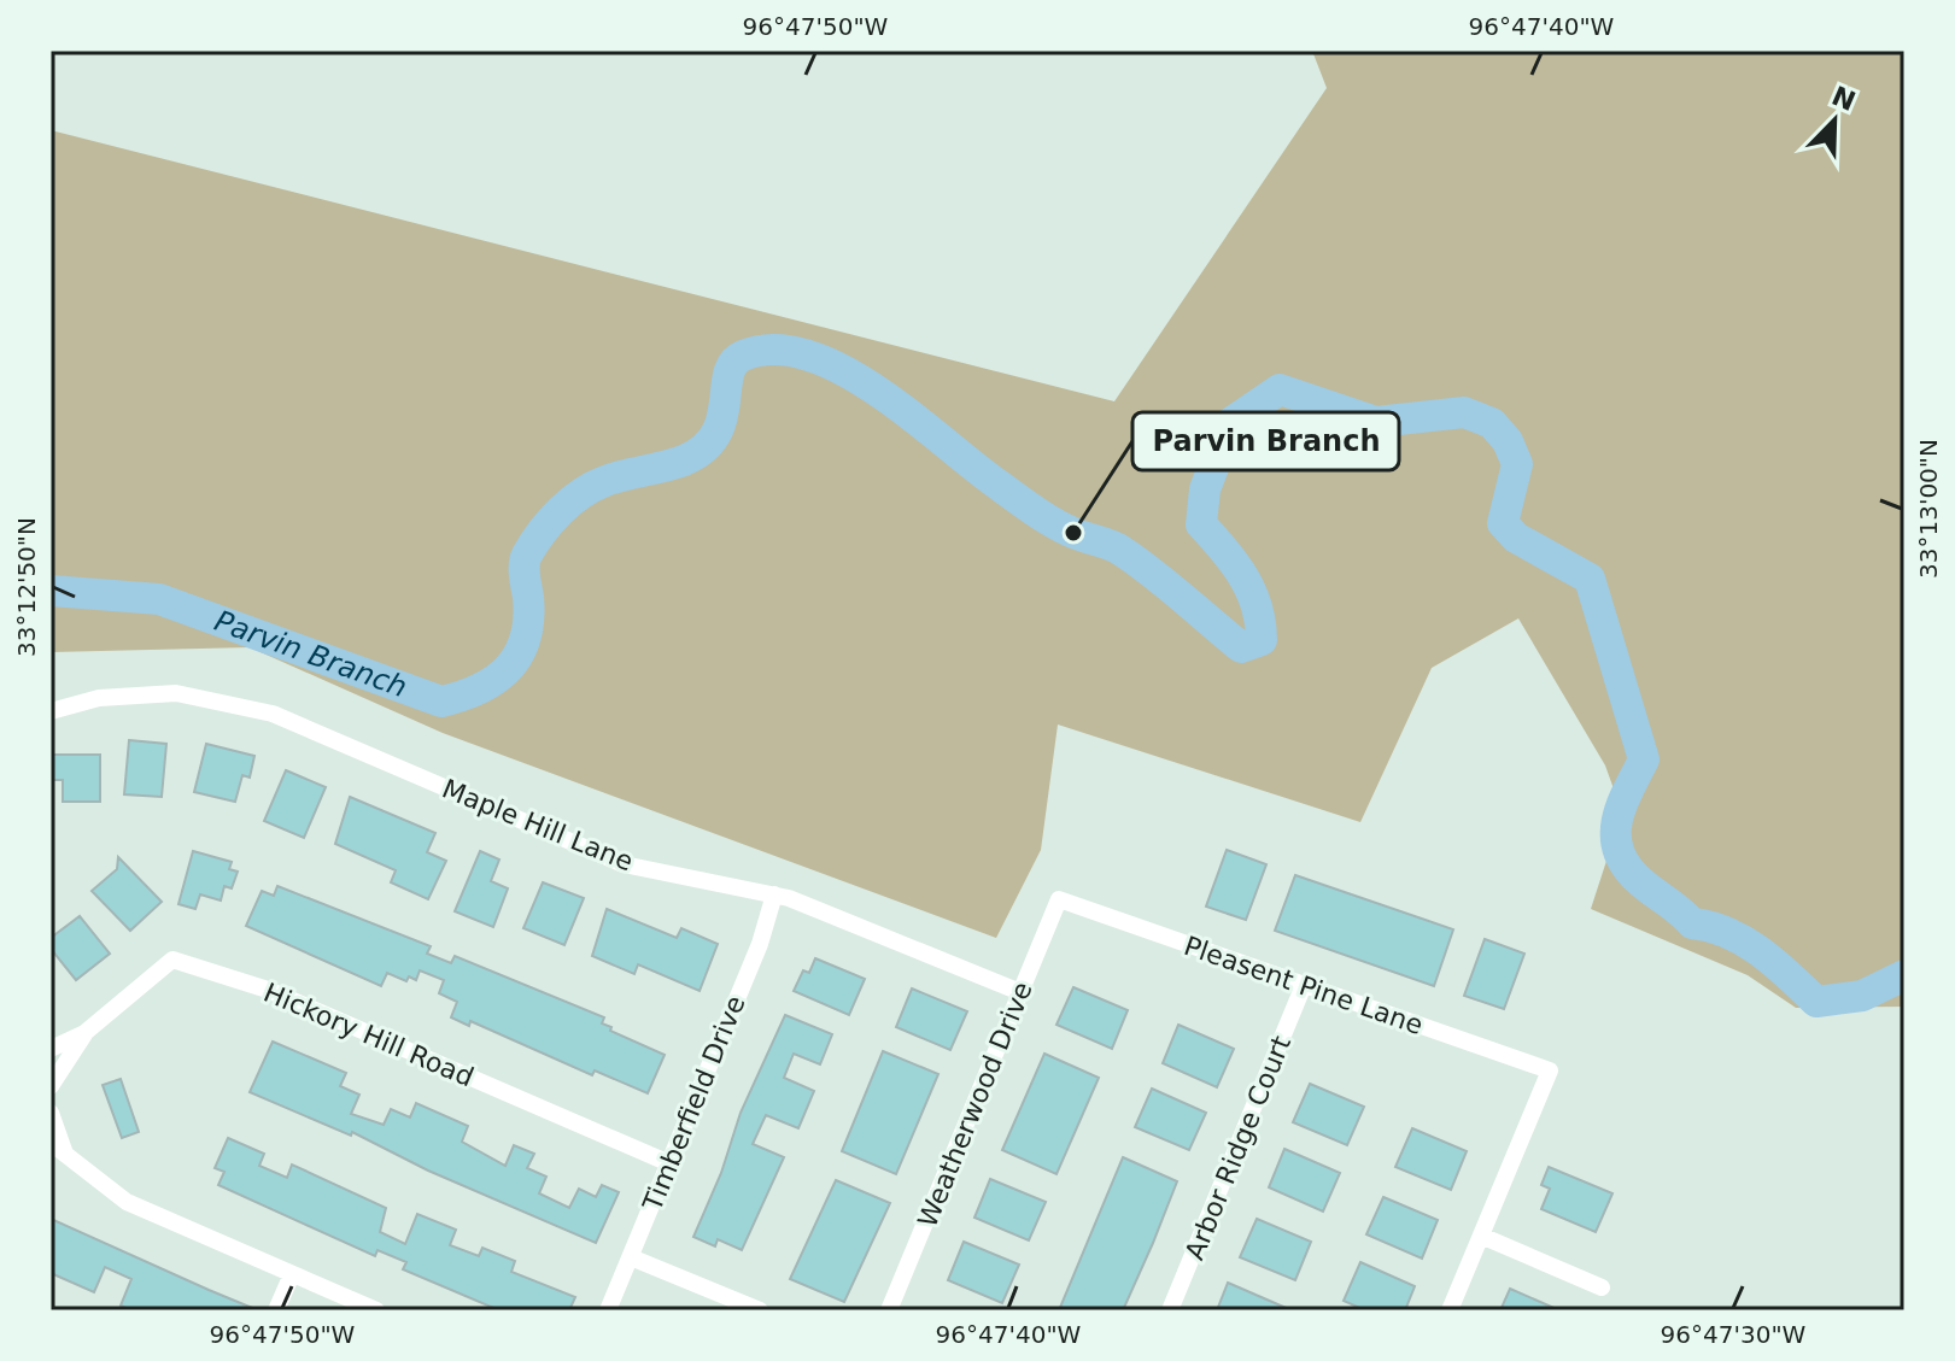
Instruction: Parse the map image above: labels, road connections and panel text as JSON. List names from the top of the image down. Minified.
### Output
{"streets":{"street":["Maple Hill Lane","Pleasent Pine Lane","Hickory Hill Road","Timberfield Drive","Weatherwood Drive","Arbor Ridge Court"]},"crossings":[["Maple Hill Lane","Timberfield Drive"],["Maple Hill Lane","Weatherwood Drive"],["Pleasent Pine Lane","Weatherwood Drive"],["Pleasent Pine Lane","Arbor Ridge Court"],["Hickory Hill Road","Timberfield Drive"]],"water":["Parvin Branch"],"places":["Parvin Branch"],"north":"top right","coordinates":["96°47'50\"W","96°47'40\"W","33°13'00\"N","33°12'50\"N","96°47'30\"W"]}
